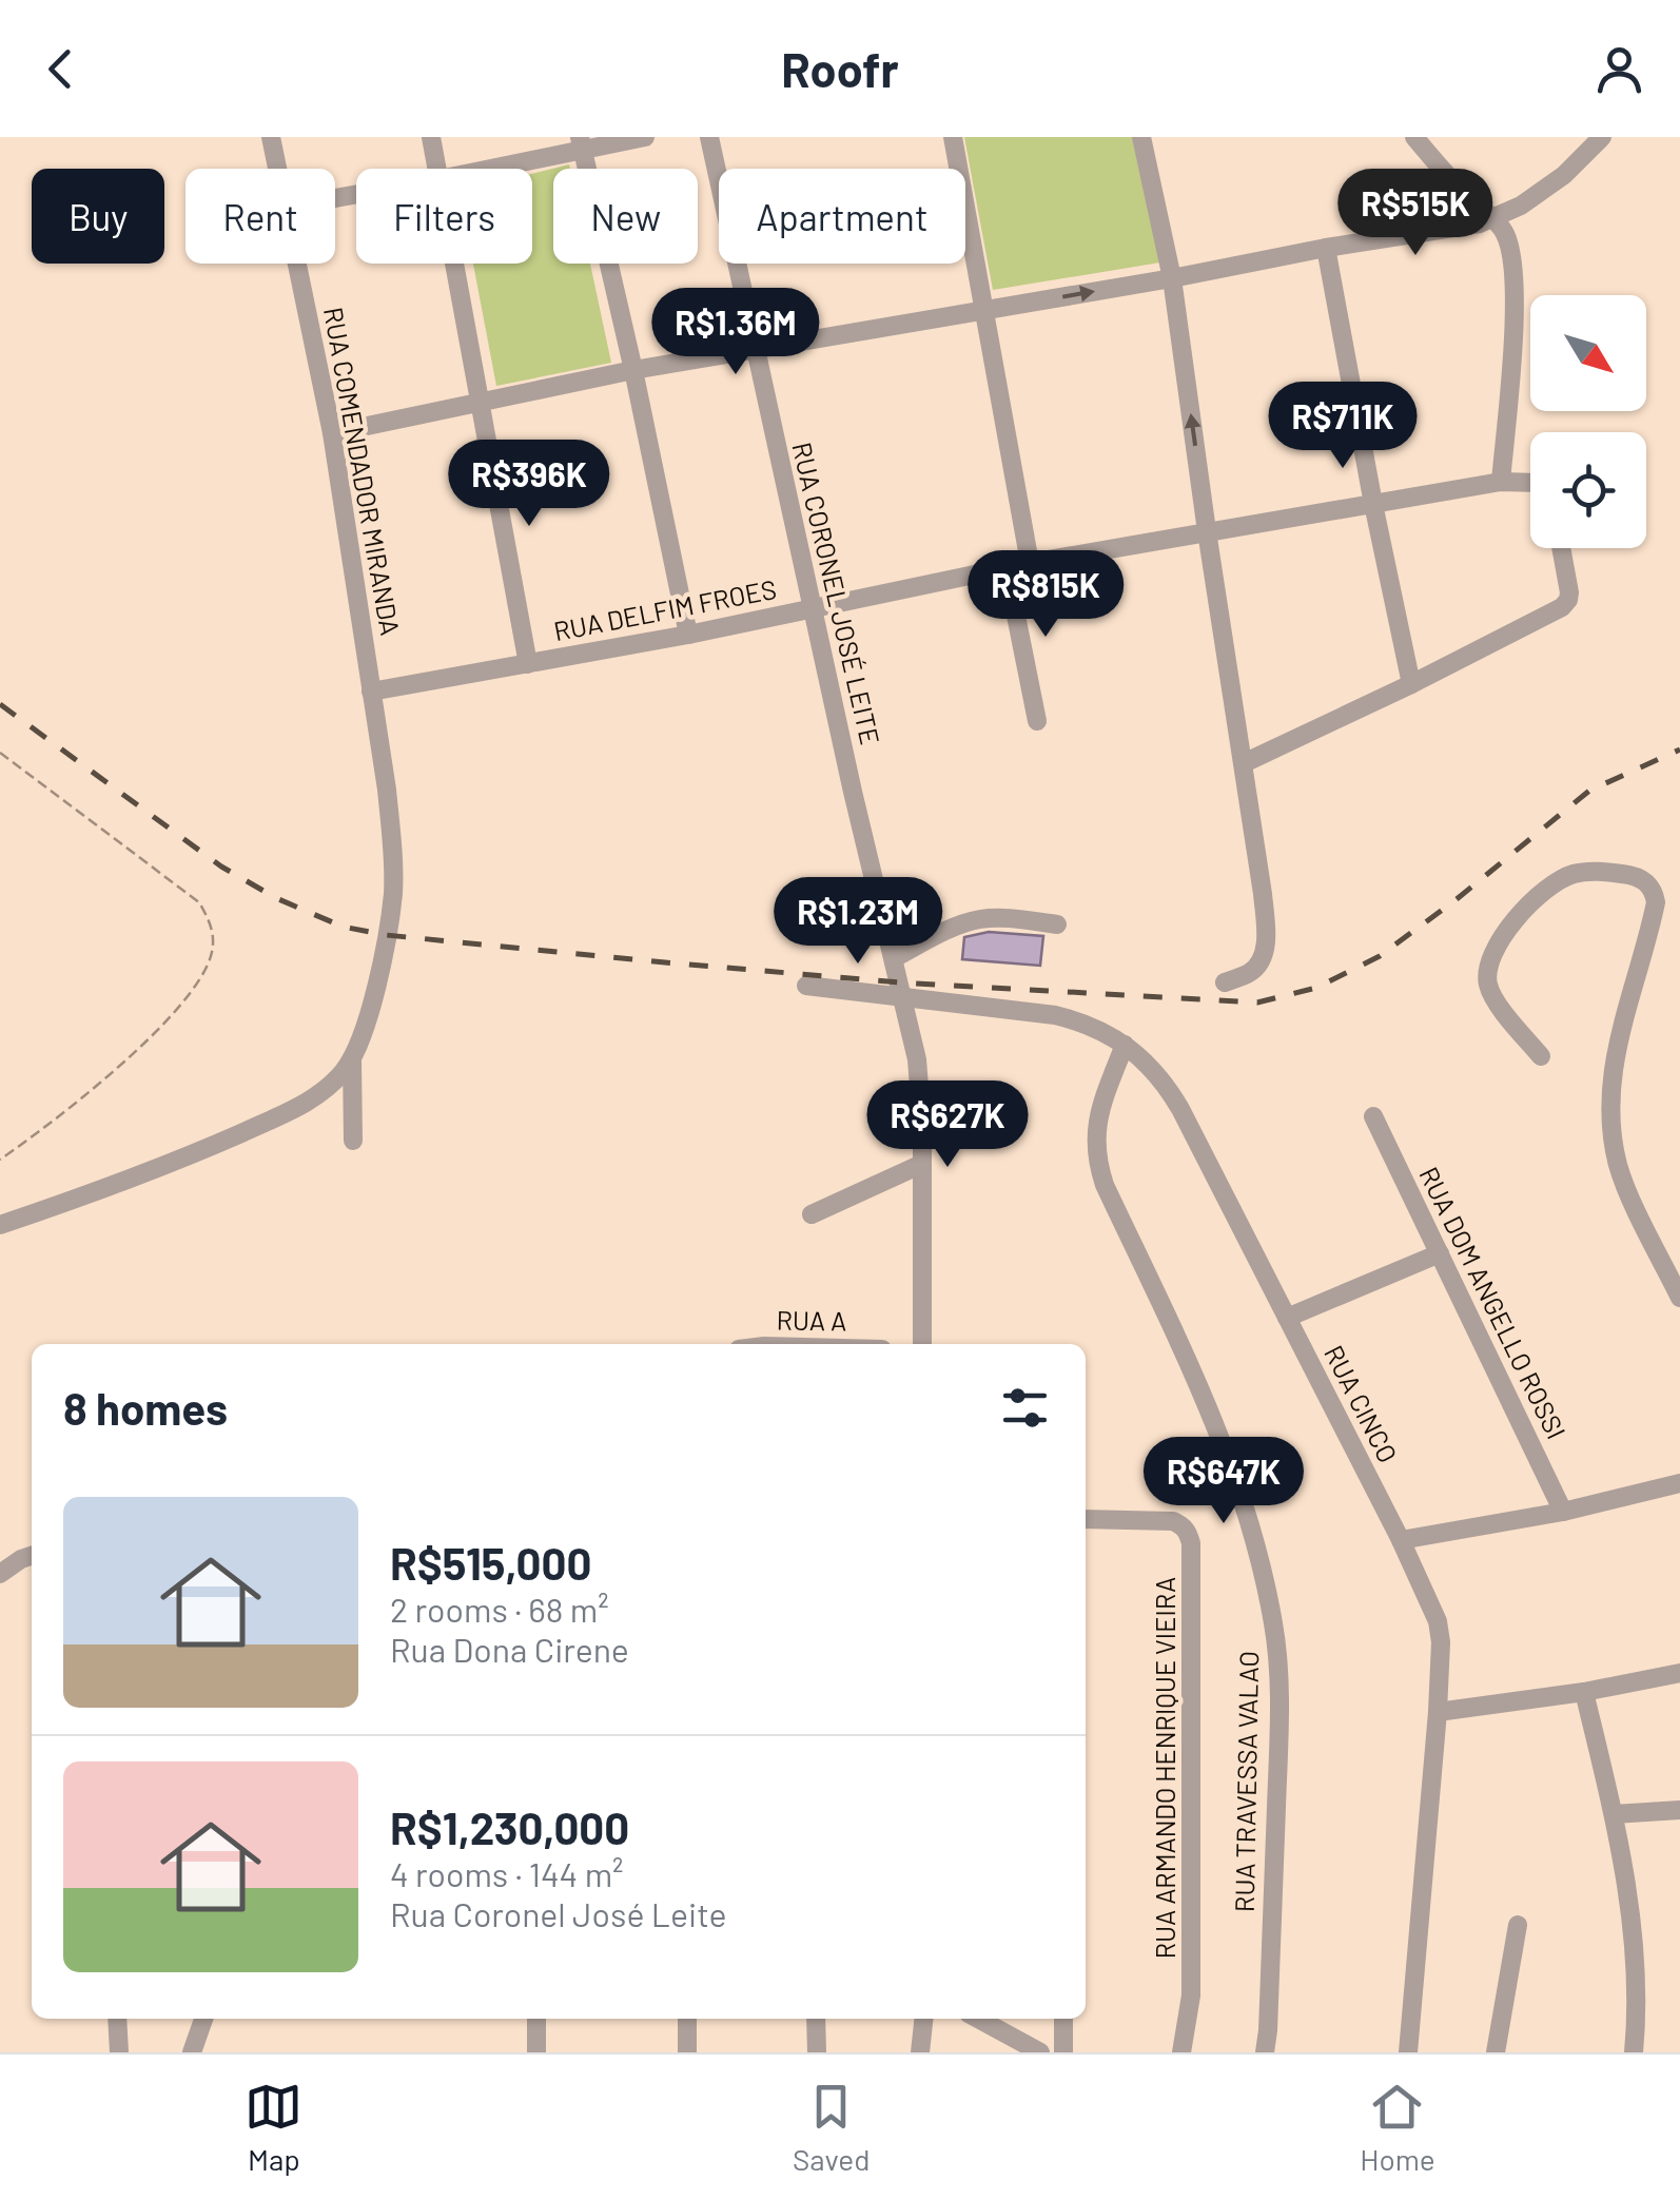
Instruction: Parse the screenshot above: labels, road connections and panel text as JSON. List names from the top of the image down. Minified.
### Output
{"streets":{"street":["RUA COMENDADOR MIRANDA","RUA CORONEL JOSÉ LEITE","RUA DELFIM FROES","RUA DOM ANGELLO ROSSI","RUA CINCO","RUA ARMANDO HENRIQUE VIEIRA","RUA TRAVESSA VALAO"]},"crossings":[["RUA COMENDADOR MIRANDA","RUA DELFIM FROES"],["RUA CORONEL JOSÉ LEITE","RUA DELFIM FROES"],["RUA CORONEL JOSÉ LEITE","RUA CINCO"],["RUA CINCO","RUA TRAVESSA VALAO"]],"north":"bottom right","page":{"header":"Roofr","price":["R$515K","R$1.36M","R$711K","R$396K","R$815K","R$1.23M","R$627K","R$647K"],"chip":["Buy","Rent","Filters","New","Apartment"],"heading":"8 homes","list":[{"name":"R$515,000","note":"2 rooms · 68 m² · Rua Dona Cirene"},{"name":"R$1,230,000","note":"4 rooms · 144 m² · Rua Coronel José Leite"}],"tabs":["Map","Saved","Home"]}}
